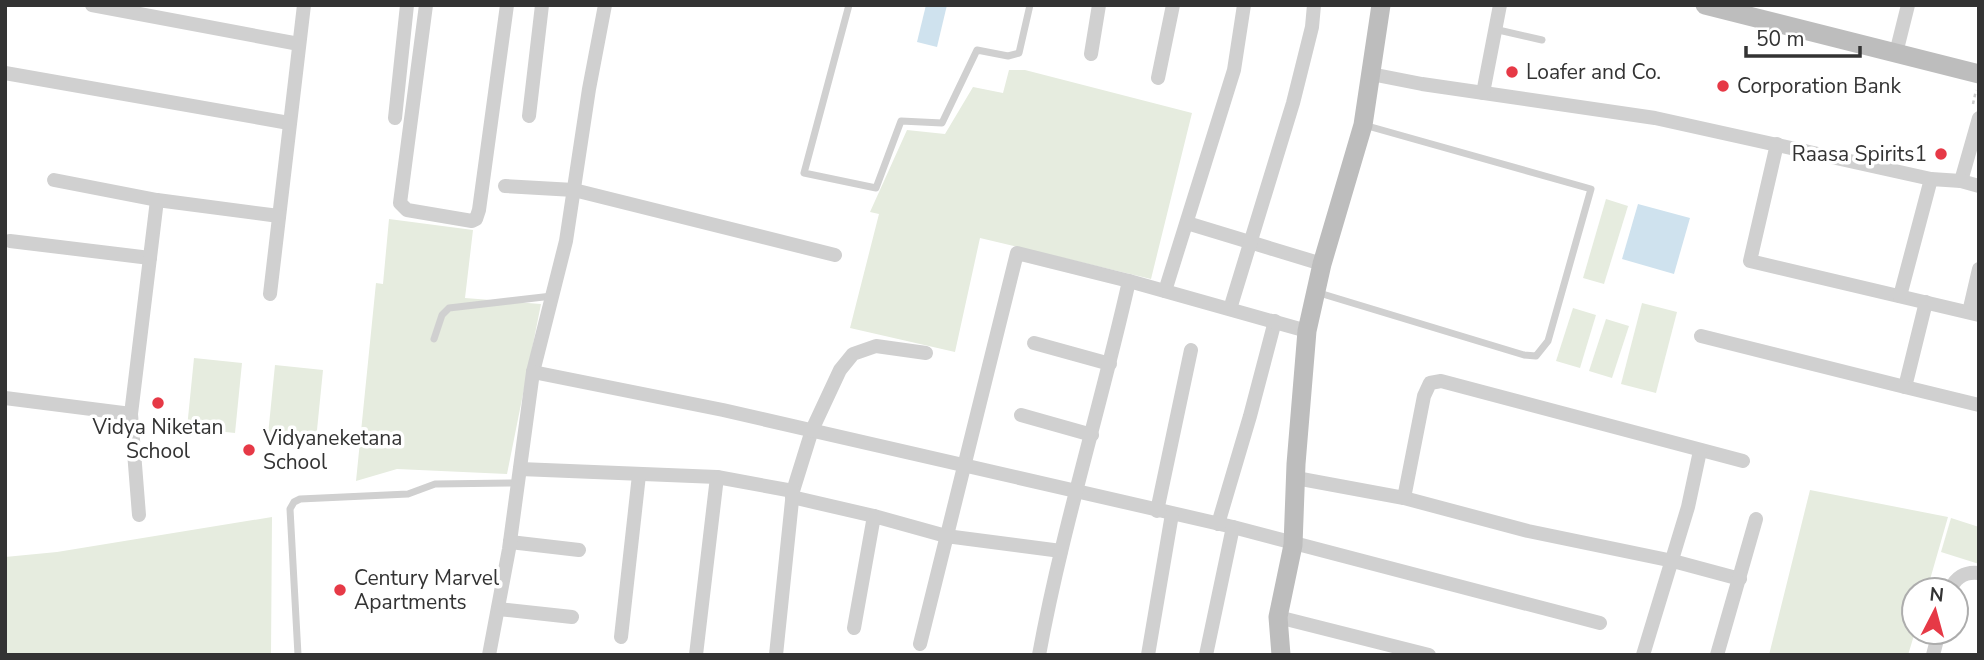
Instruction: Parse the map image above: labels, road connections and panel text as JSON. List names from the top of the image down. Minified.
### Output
{"places":["Loafer and Co.","Corporation Bank","Raasa Spirits1","Vidya Niketan School","Vidyaneketana School","Century Marvel Apartments"],"scale_bar":"50 m","north":"top"}
